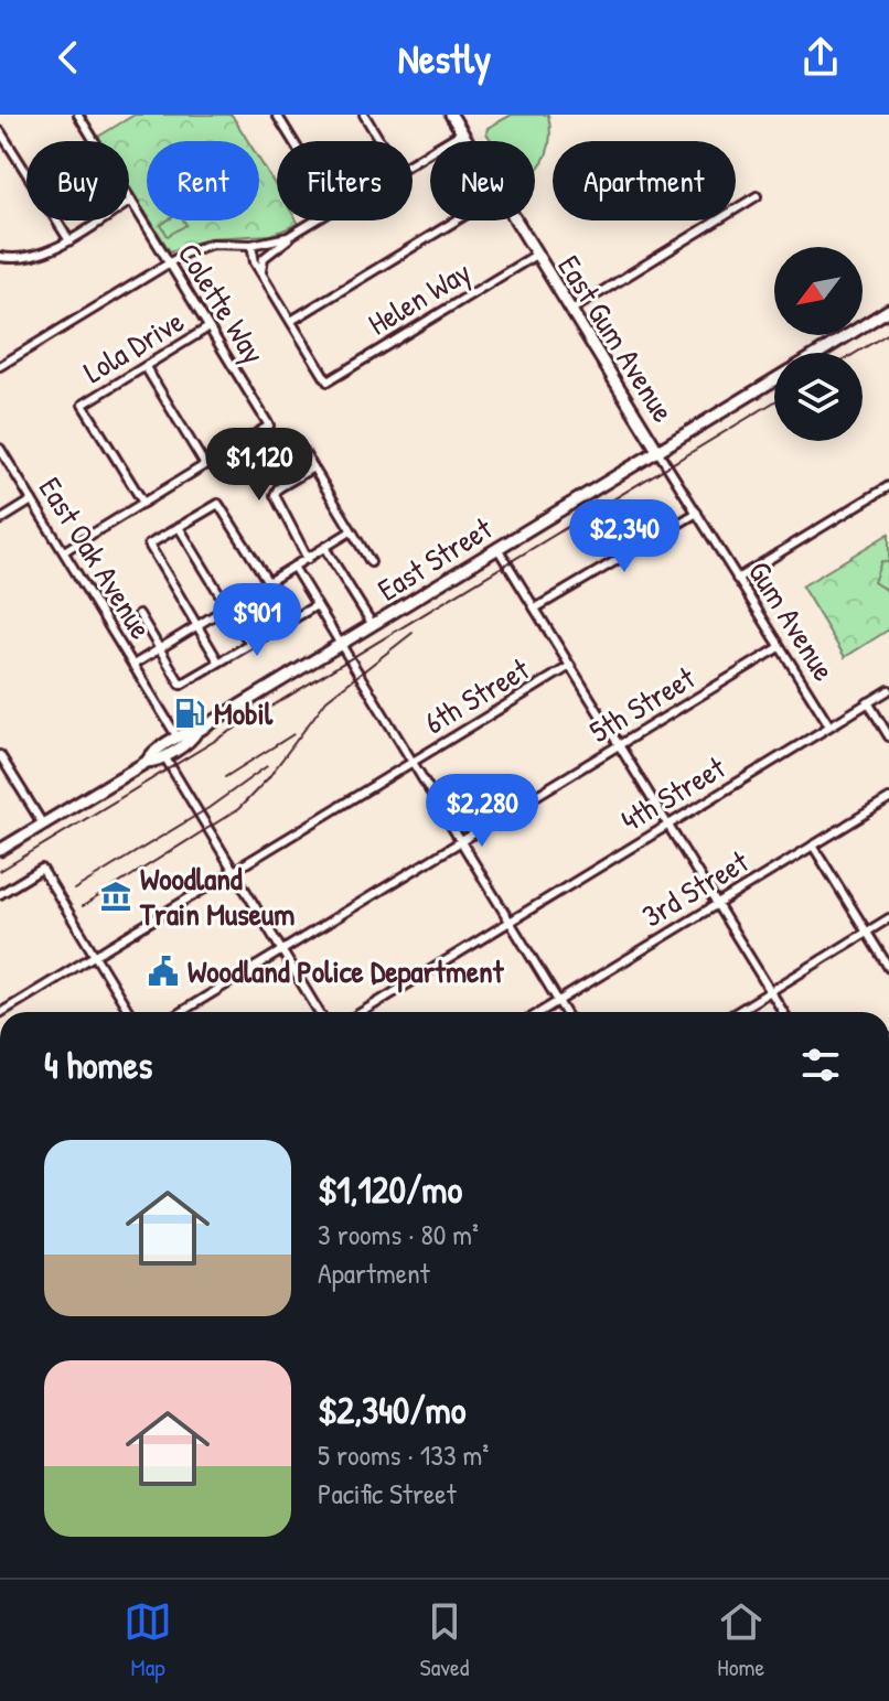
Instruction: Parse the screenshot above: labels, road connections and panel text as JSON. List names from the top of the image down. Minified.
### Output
{"streets":{"main road":["East Gum Avenue","East Street"],"street":["Helen Way","Colette Way","Lola Drive","East Oak Avenue","Gum Avenue","6th Street","5th Street","4th Street","3rd Street"]},"crossings":[["Helen Way","East Gum Avenue"],["Colette Way","Lola Drive"],["East Gum Avenue","East Street"],["East Gum Avenue","Gum Avenue"],["East Oak Avenue","East Street"],["East Street","Gum Avenue"],["Gum Avenue","5th Street"],["Gum Avenue","4th Street"]],"places":{"fuel station":["Mobil"],"museum":["Woodland Train Museum"],"public building":["Woodland Police Department"]},"north":"bottom left","page":{"header":"Nestly","chip":["Buy","Rent","Filters","New","Apartment"],"price":["$1,120","$2,340","$901","$2,280"],"heading":"4 homes","list":[{"name":"$1,120/mo","note":"3 rooms · 80 m² · Apartment"},{"name":"$2,340/mo","note":"5 rooms · 133 m² · Pacific Street"}],"tabs":["Map","Saved","Home"]}}
